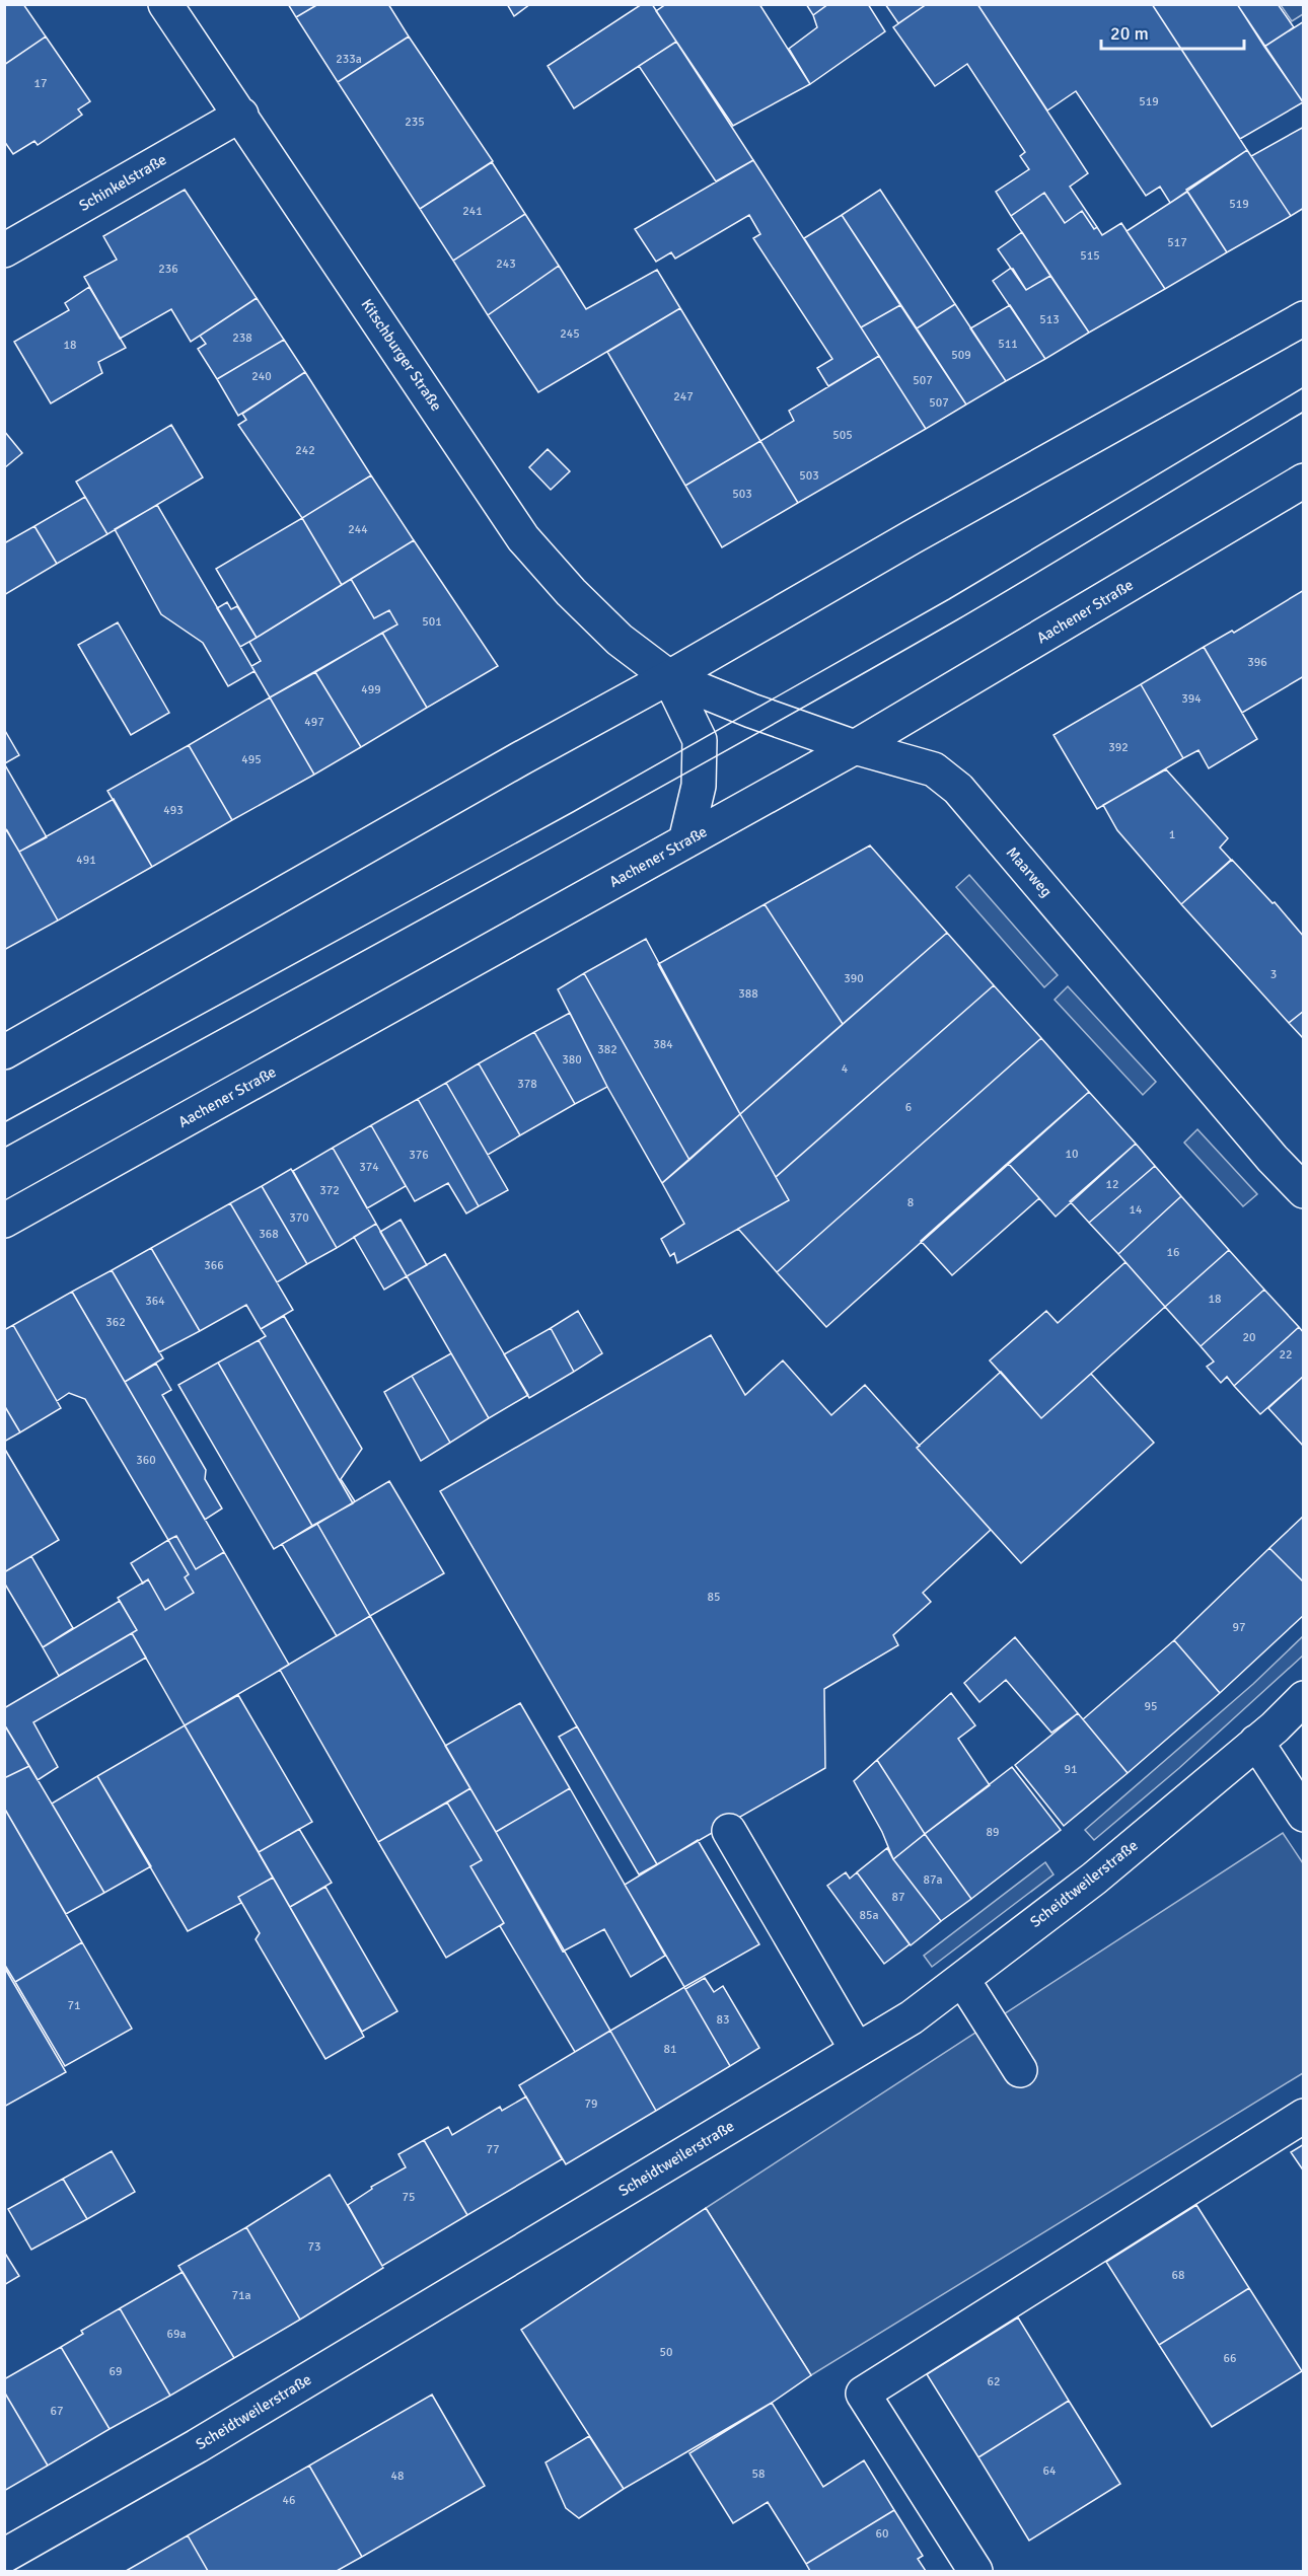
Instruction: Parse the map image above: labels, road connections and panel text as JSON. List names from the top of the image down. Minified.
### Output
{"streets":{"main road":["Schinkelstraße","Kitschburger Straße","Aachener Straße","Maarweg","Scheidtweilerstraße"]},"crossings":[["Schinkelstraße","Kitschburger Straße"],["Kitschburger Straße","Maarweg"],["Aachener Straße","Maarweg"]],"house_numbers":["233a","17","519","235","519","241","517","515","243","236","513","245","238","511","18","509","240","507","247","507","505","242","503","503","244","501","396","499","394","497","392","495","493","1","491","3","390","388","384","382","380","4","378","6","10","376","374","12","372","8","14","370","368","16","366","18","364","362","20","22","360","85","97","95","91","89","87a","87","85a","71","83","81","79","77","75","73","68","71a","69a","50","66","69","62","67","64","58","48","46","60"],"scale_bar":"20 m"}
